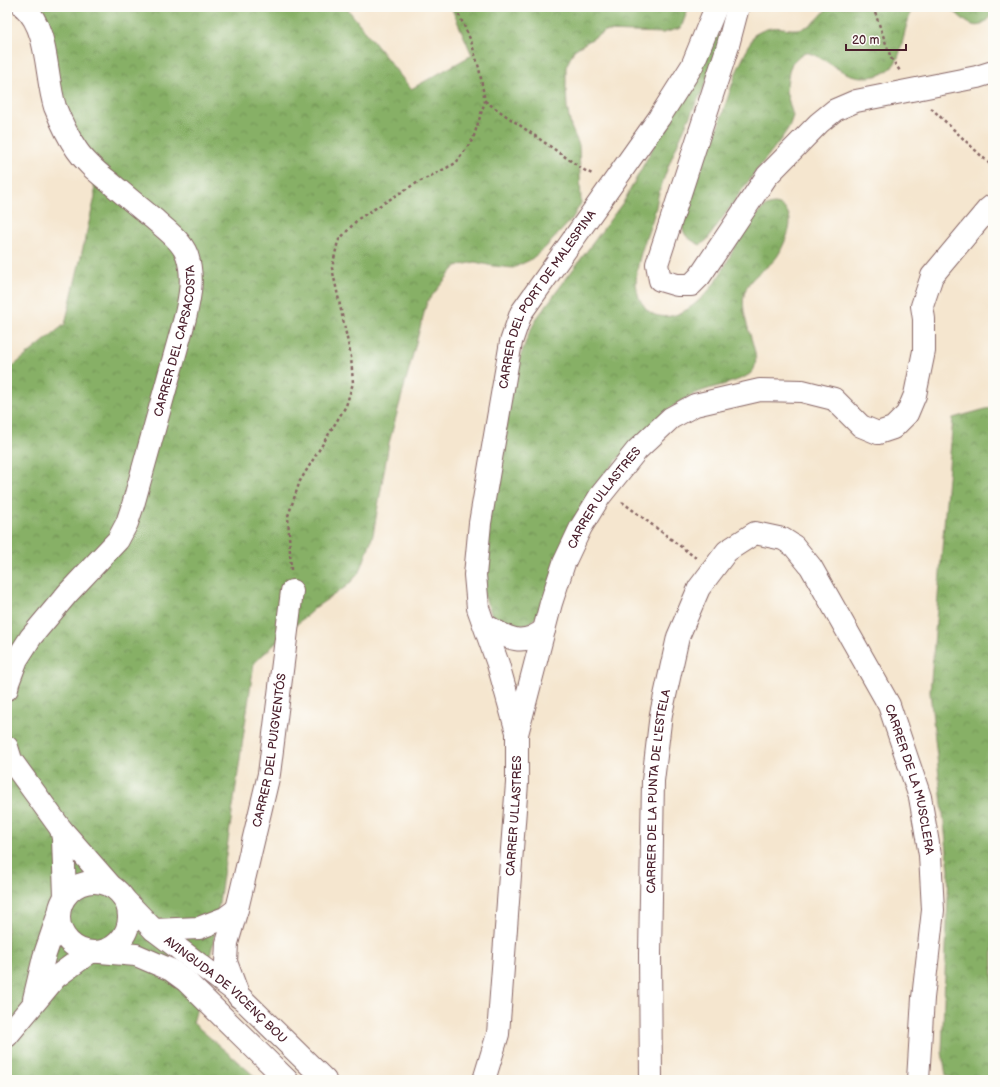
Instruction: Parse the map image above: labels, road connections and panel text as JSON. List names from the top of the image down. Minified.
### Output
{"streets":{"street":["CARRER DEL PORT DE MALESPINA","CARRER DEL CAPSACOSTA","CARRER ULLASTRES","CARRER DEL PUIGVENTÓS","CARRER DE LA MUSCLERA","CARRER DE LA PUNTA DE L'ESTELA","AVINGUDA DE VICENÇ BOU"]},"crossings":[["CARRER DEL PORT DE MALESPINA","CARRER ULLASTRES"],["CARRER DEL PUIGVENTÓS","AVINGUDA DE VICENÇ BOU"],["CARRER DE LA MUSCLERA","CARRER DE LA PUNTA DE L'ESTELA"]],"scale_bar":"20 m"}
